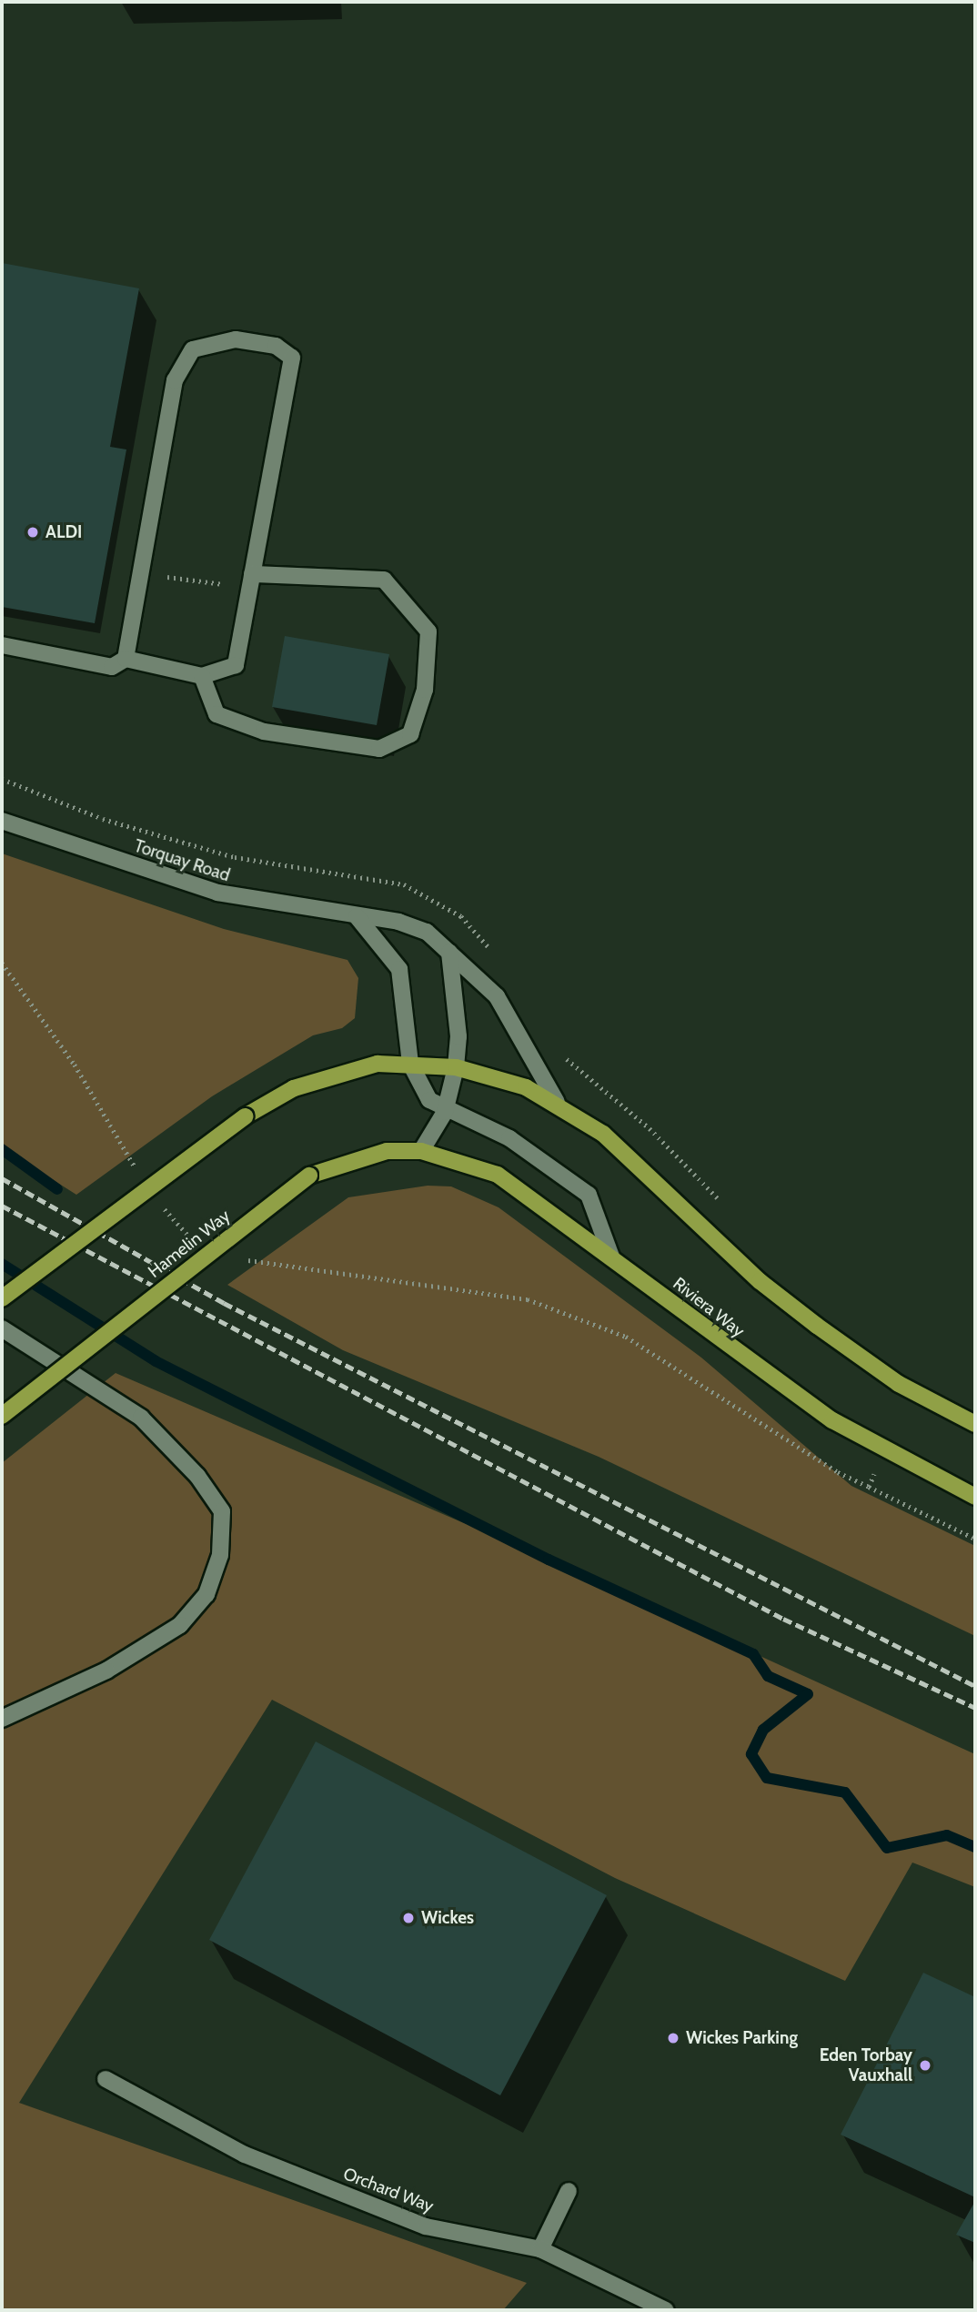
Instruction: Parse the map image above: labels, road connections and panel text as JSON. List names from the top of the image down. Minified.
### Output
{"streets":{"main road":["Hamelin Way","Riviera Way"],"street":["Torquay Road","Orchard Way"]},"crossings":[["Hamelin Way","Riviera Way"]],"places":["ALDI","Wickes","Wickes Parking","Eden Torbay Vauxhall"]}
